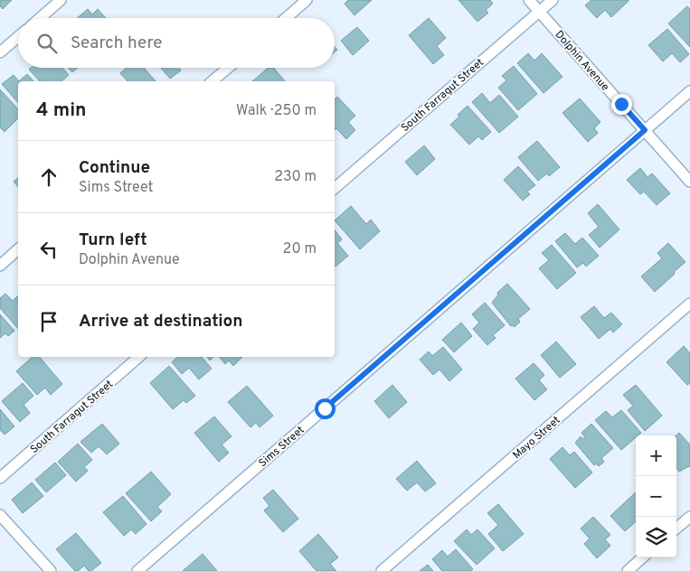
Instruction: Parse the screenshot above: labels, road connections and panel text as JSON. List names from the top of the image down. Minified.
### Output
{"streets":{"street":["Dolphin Avenue","South Farragut Street","Mayo Street","Sims Street"]},"crossings":[["Dolphin Avenue","South Farragut Street"],["Dolphin Avenue","Sims Street"]],"page":{"search":"Search here","heading":["4 min","Walk · 250 m"],"list":[["Continue","Sims Street","230 m"],["Turn left","Dolphin Avenue","20 m"],"Arrive at destination"],"map_buttons":["+","−"]}}
